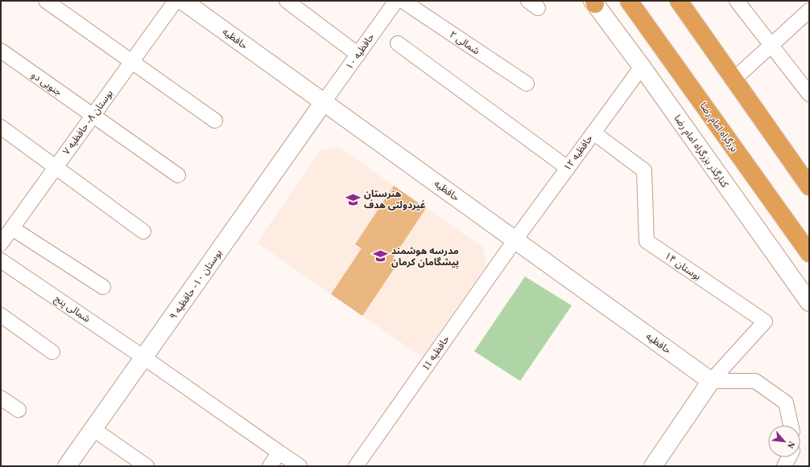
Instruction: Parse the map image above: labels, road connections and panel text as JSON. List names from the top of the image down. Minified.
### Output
{"streets":{"highway":["بزرگراه امام رضا"],"street":["حافظیه","۲ شمالی","حافظیه ۱۰","جنوبی دو","بوستان ۸- حافظیه ۷","کنارگذر بزرگراه امام رضا","حافظیه ۱۲","بوستان ۱۴","بوستان ۱۰- حافظیه ۹","شمالی پنج","حافظیه 11"]},"crossings":[["حافظیه","حافظیه ۱۰"],["حافظیه","حافظیه ۱۲"],["حافظیه","بوستان ۱۴"],["حافظیه","بوستان ۱۰- حافظیه ۹"],["حافظیه","حافظیه 11"],["حافظیه ۱۰","بوستان ۱۰- حافظیه ۹"],["جنوبی دو","بوستان ۸- حافظیه ۷"],["کنارگذر بزرگراه امام رضا","حافظیه ۱۲"],["حافظیه ۱۲","بوستان ۱۴"],["حافظیه ۱۲","حافظیه 11"],["بوستان ۱۰- حافظیه ۹","شمالی پنج"]],"places":{"school or university":["هنرستان غیردولتی هدف","مدرسه هوشمند پیشگامان کرمان"]},"north":"bottom right"}
